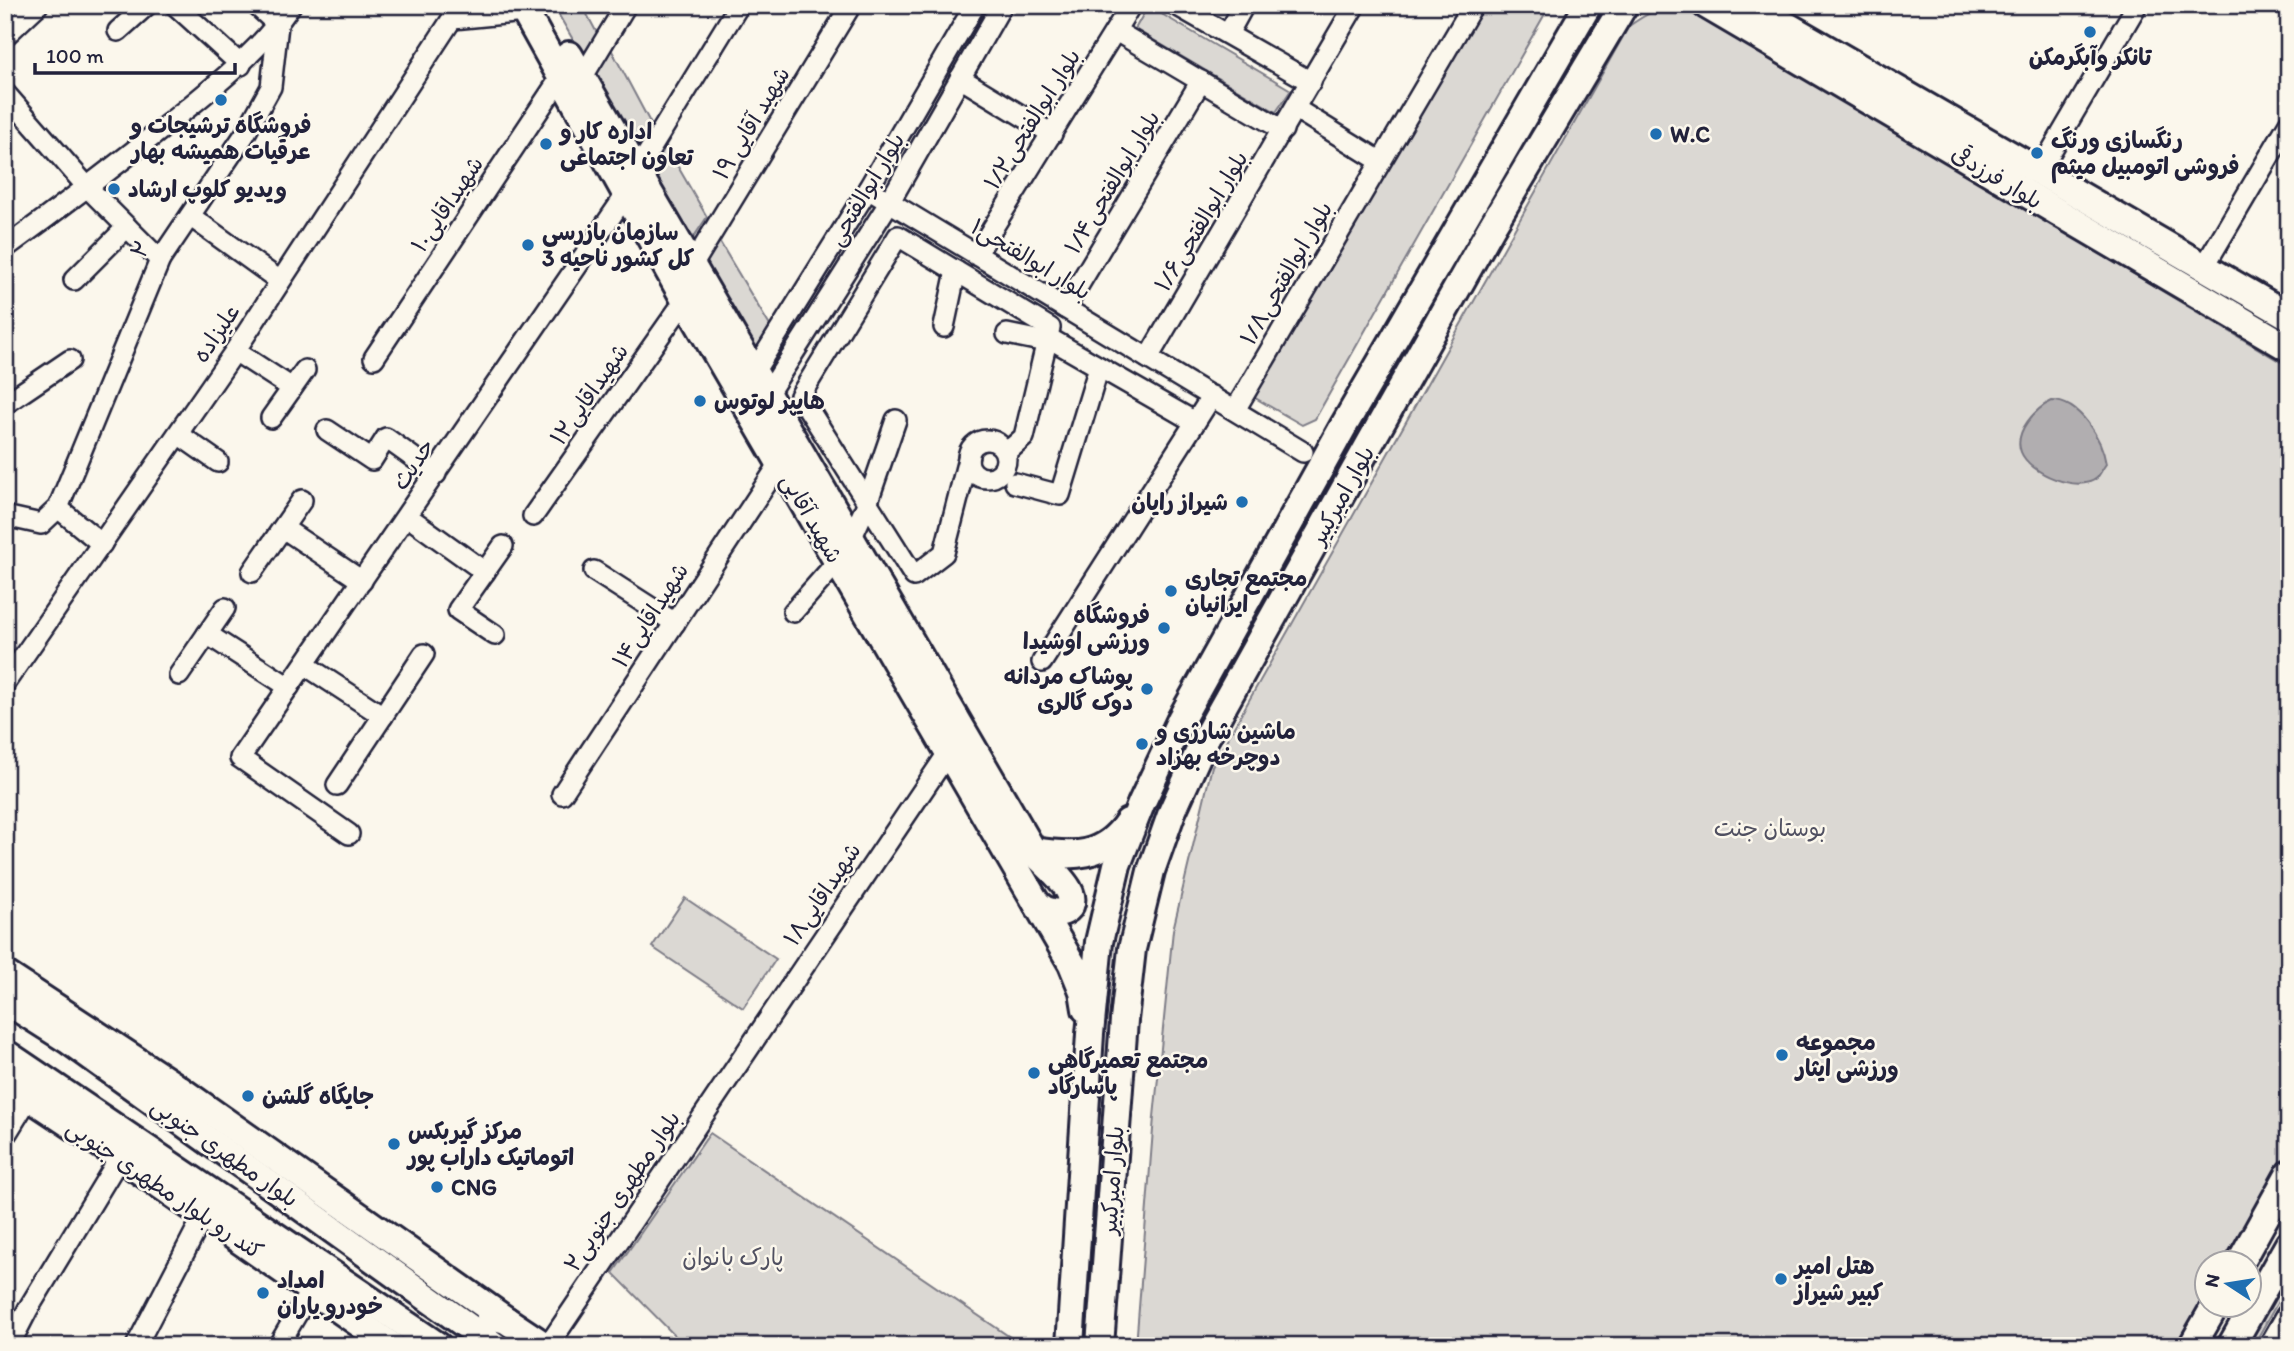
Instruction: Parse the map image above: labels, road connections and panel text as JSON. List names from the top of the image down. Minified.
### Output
{"streets":{"main road":["بلوار فرزدقی","بلوار امیرکبیر","شهید آقایی","بلوار مطهری جنوبی","کند رو بلوار مطهری جنوبی"],"street":["بلوار ابوالفتحی۱/۲","شهید آقایی ۱۹","بلوار ابوالفتحی۱/۴","بلوار ابوالفتحی","شهیداقایی۱۰","بلوار ابوالفتحی۱/۶","۲","بلوار ابوالفتحی۱","بلوار ابوالفتحی۱/۸","علیزاده","شهیداقایی۱۲","حدیث","شهیداقایی۱۴","شهیداقایی۱۸","بلوار مطهری جنوبی۲"]},"crossings":[["بلوار ابوالفتحی۱/۲","بلوار ابوالفتحی۱"],["شهید آقایی ۱۹","شهید آقایی"],["بلوار ابوالفتحی۱/۴","بلوار ابوالفتحی۱"],["بلوار ابوالفتحی","بلوار ابوالفتحی۱"],["بلوار ابوالفتحی","شهید آقایی"],["شهیداقایی۱۰","شهید آقایی"],["بلوار ابوالفتحی۱/۶","بلوار ابوالفتحی۱"],["بلوار ابوالفتحی۱","بلوار ابوالفتحی۱/۸"],["شهیداقایی۱۲","شهید آقایی"],["حدیث","شهید آقایی"],["بلوار امیرکبیر","شهید آقایی"],["شهید آقایی","شهیداقایی۱۴"],["شهید آقایی","شهیداقایی۱۸"],["شهیداقایی۱۸","بلوار مطهری جنوبی۲"]],"parks":["بوستان جنت","پارک بانوان"],"places":["تانکر وآبگرمکن","فروشگاه ترشیجات و عرقیات همیشه بهار","W.C","اداره کار و تعاون اجتماعی","رنگسازی ورنگ فروشی اتومبیل میثم","ویدیو کلوپ ارشاد","سازمان بازرسی کل کشور ناحیه 3","هایپر لوتوس","شیراز رایان","مجتمع تجاری ایرانیان","فروشگاه ورزشی اوشیدا","پوشاک مردانه دوک گالری","ماشین شارژی و دوچرخه بهزاد","مجموعه ورزشی ایثار","مجتمع تعمیرگاهی پاسارگاد","جایگاه گلشن","مرکز گیربکس اتوماتیک داراب پور","CNG","هتل امیر کبیر شیراز","امداد خودرو یاران"],"scale_bar":"100 m","north":"left"}
